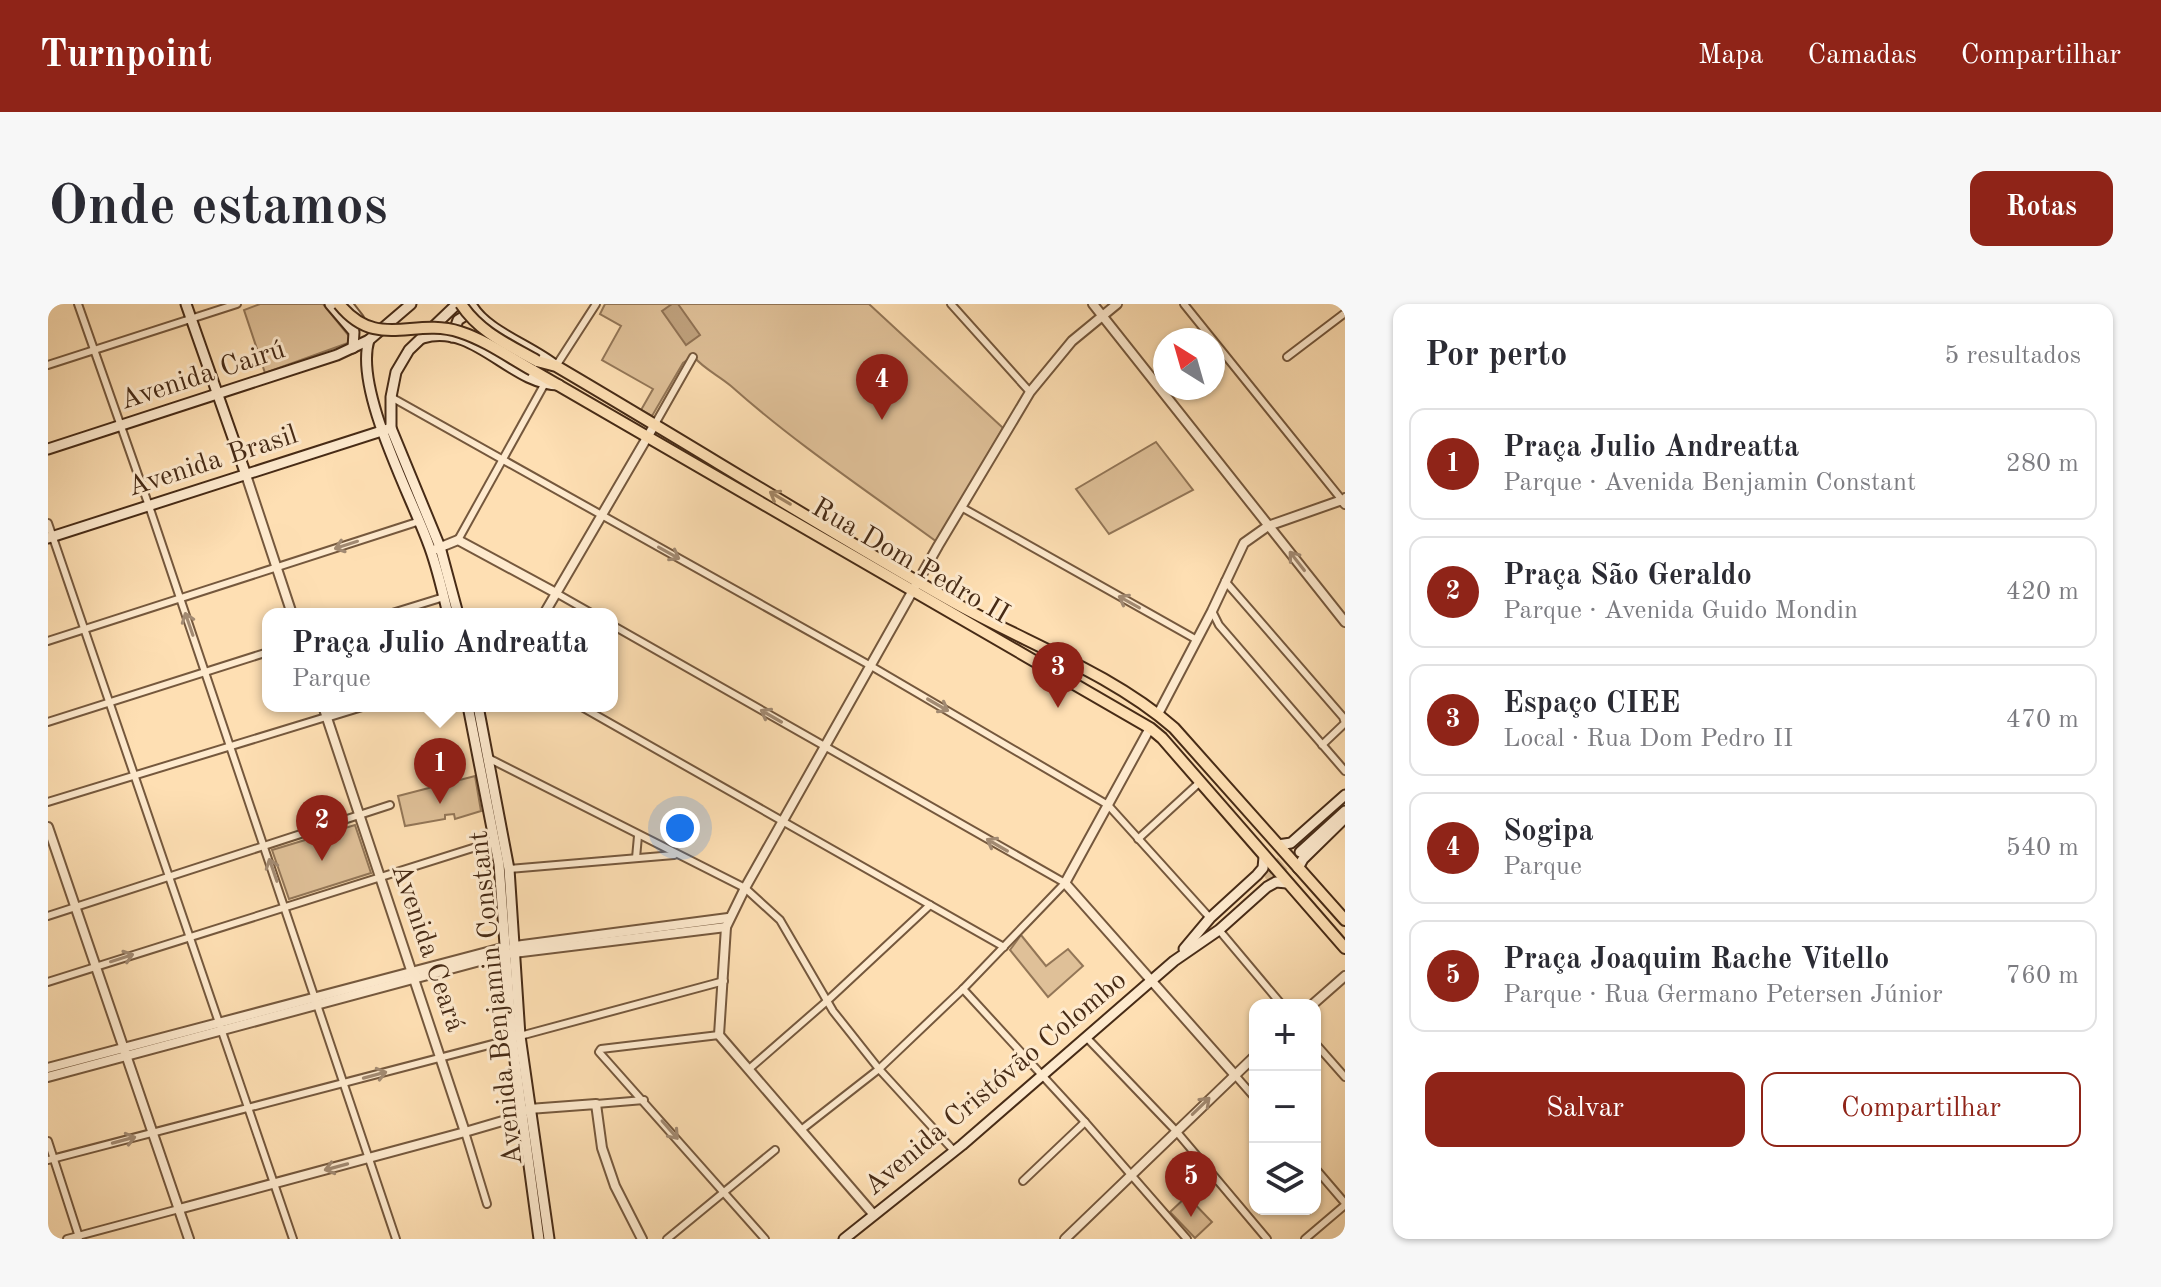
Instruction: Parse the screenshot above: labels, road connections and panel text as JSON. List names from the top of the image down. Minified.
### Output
{"streets":{"main road":["Avenida Cairú","Avenida Brasil","Rua Dom Pedro II","Avenida Benjamin Constant","Avenida Cristóvão Colombo"],"street":["Avenida Ceará"]},"crossings":[["Rua Dom Pedro II","Avenida Cristóvão Colombo"]],"north":"top left","page":{"header":"Turnpoint","nav":["Mapa","Camadas","Compartilhar"],"buttons":["Rotas",["Salvar","Compartilhar"]],"title":"Onde estamos","heading":["Por perto","5 resultados"],"pins":["4","3","1","2","5"],"list":[{"mark":"1","name":"Praça Julio Andreatta","note":"Parque · Avenida Benjamin Constant","value":"280 m"},{"mark":"2","name":"Praça São Geraldo","note":"Parque · Avenida Guido Mondin","value":"420 m"},{"mark":"3","name":"Espaço CIEE","note":"Local · Rua Dom Pedro II","value":"470 m"},{"mark":"4","name":"Sogipa","note":"Parque","value":"540 m"},{"mark":"5","name":"Praça Joaquim Rache Vitello","note":"Parque · Rua Germano Petersen Júnior","value":"760 m"}],"popup":["Praça Julio Andreatta","Parque"],"map_buttons":["+","−"]}}
